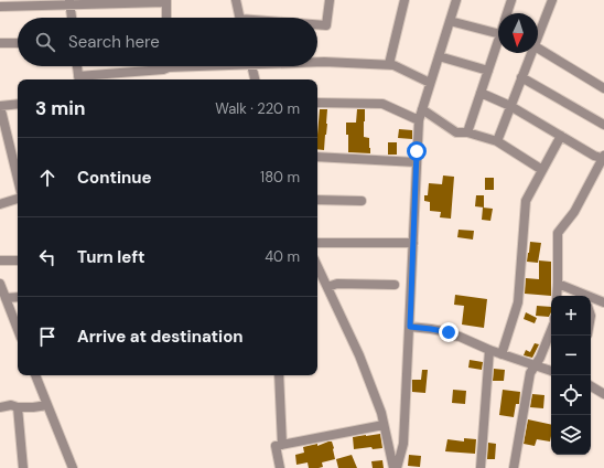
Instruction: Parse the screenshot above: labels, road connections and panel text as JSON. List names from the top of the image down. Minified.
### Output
{"north":"bottom","page":{"search":"Search here","heading":["3 min","Walk · 220 m"],"list":[["Continue","180 m"],["Turn left","40 m"],"Arrive at destination"],"map_buttons":["+","−"]}}
